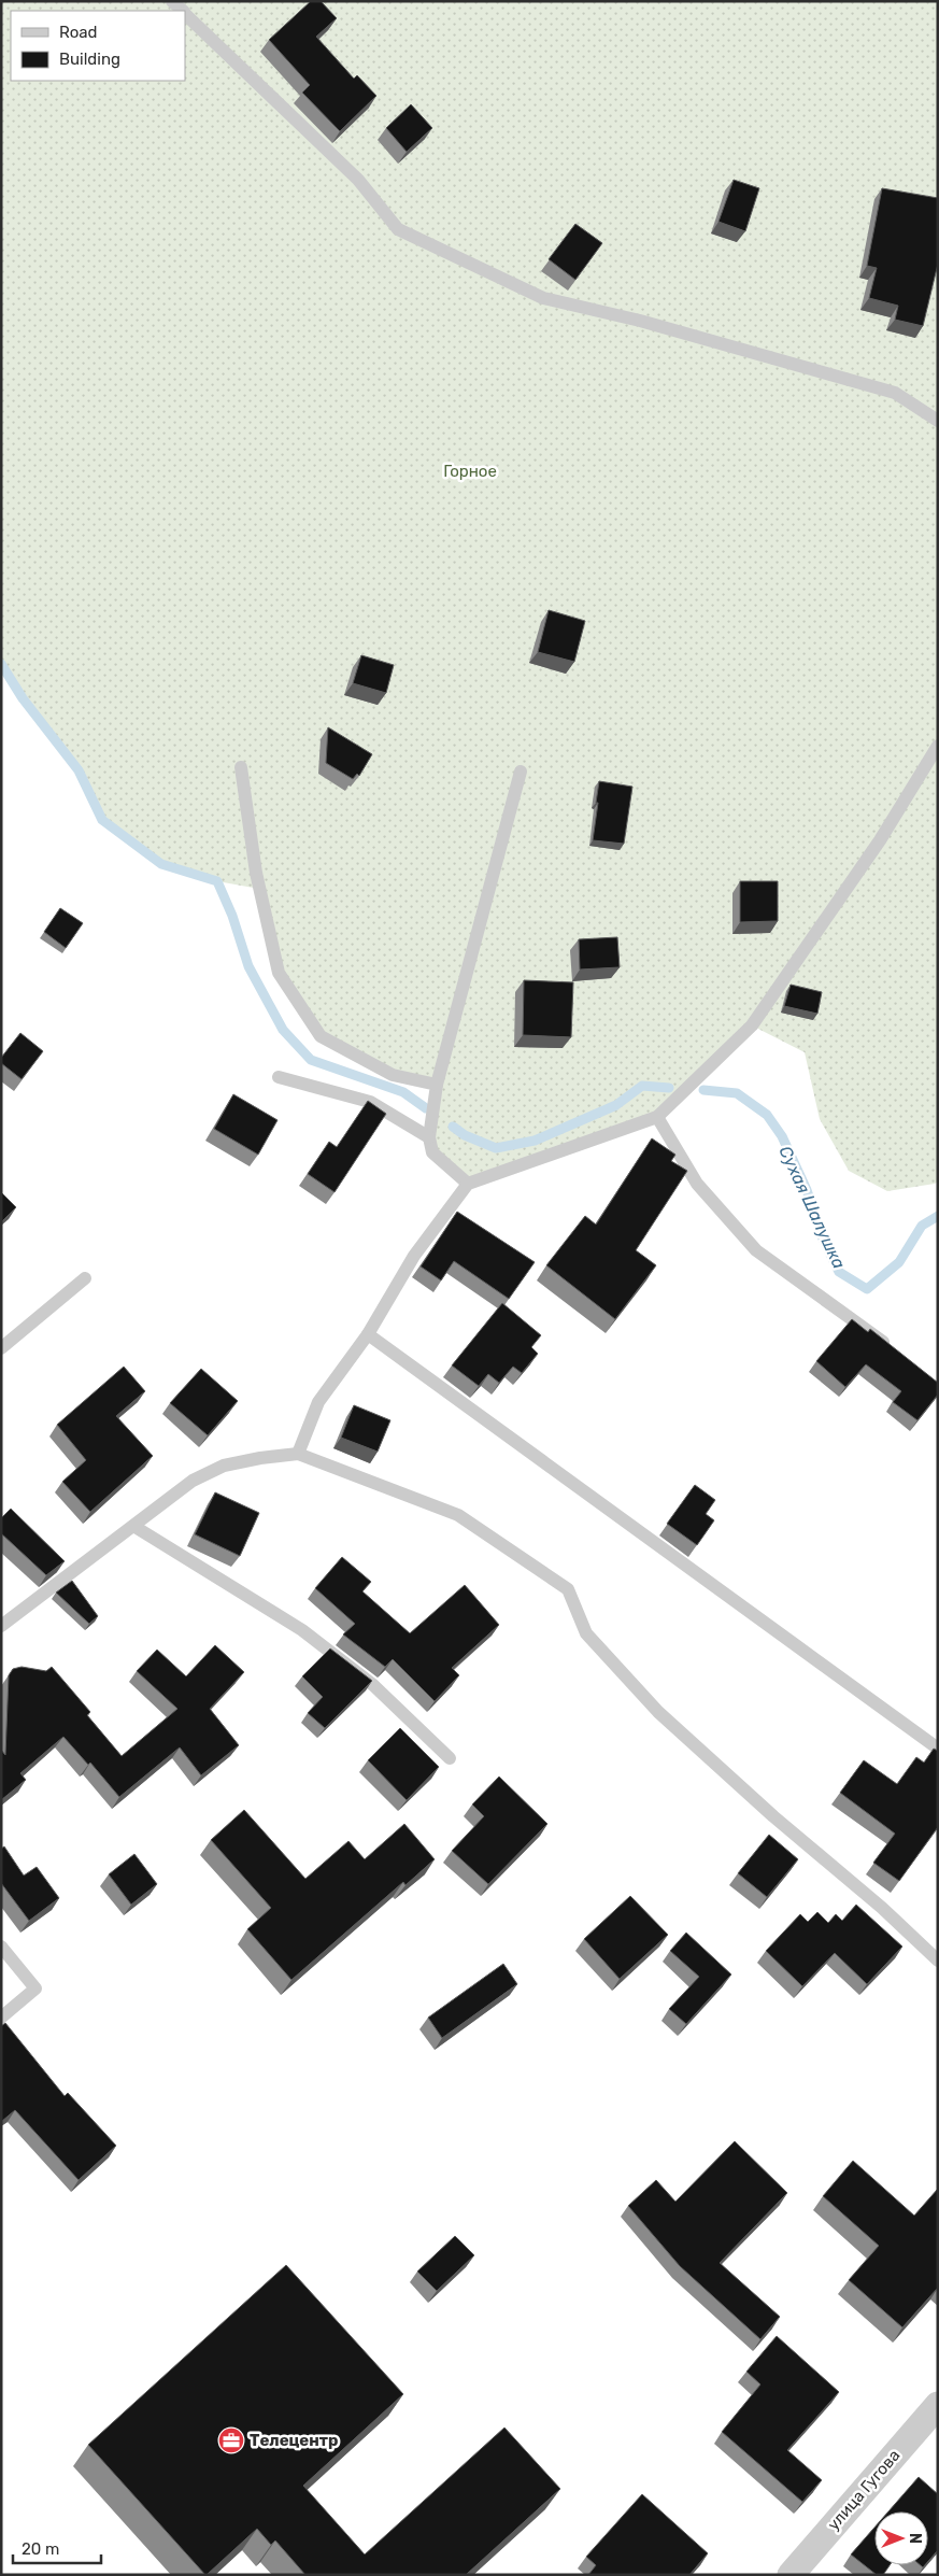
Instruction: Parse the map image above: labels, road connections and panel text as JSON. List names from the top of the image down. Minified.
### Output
{"streets":{"street":["улица Гугова"]},"water":["Сухая Шалушка"],"parks":["Горное"],"places":{"office":["Телецентр"]},"legend":["Road","Building"],"scale_bar":"20 m","north":"right"}
